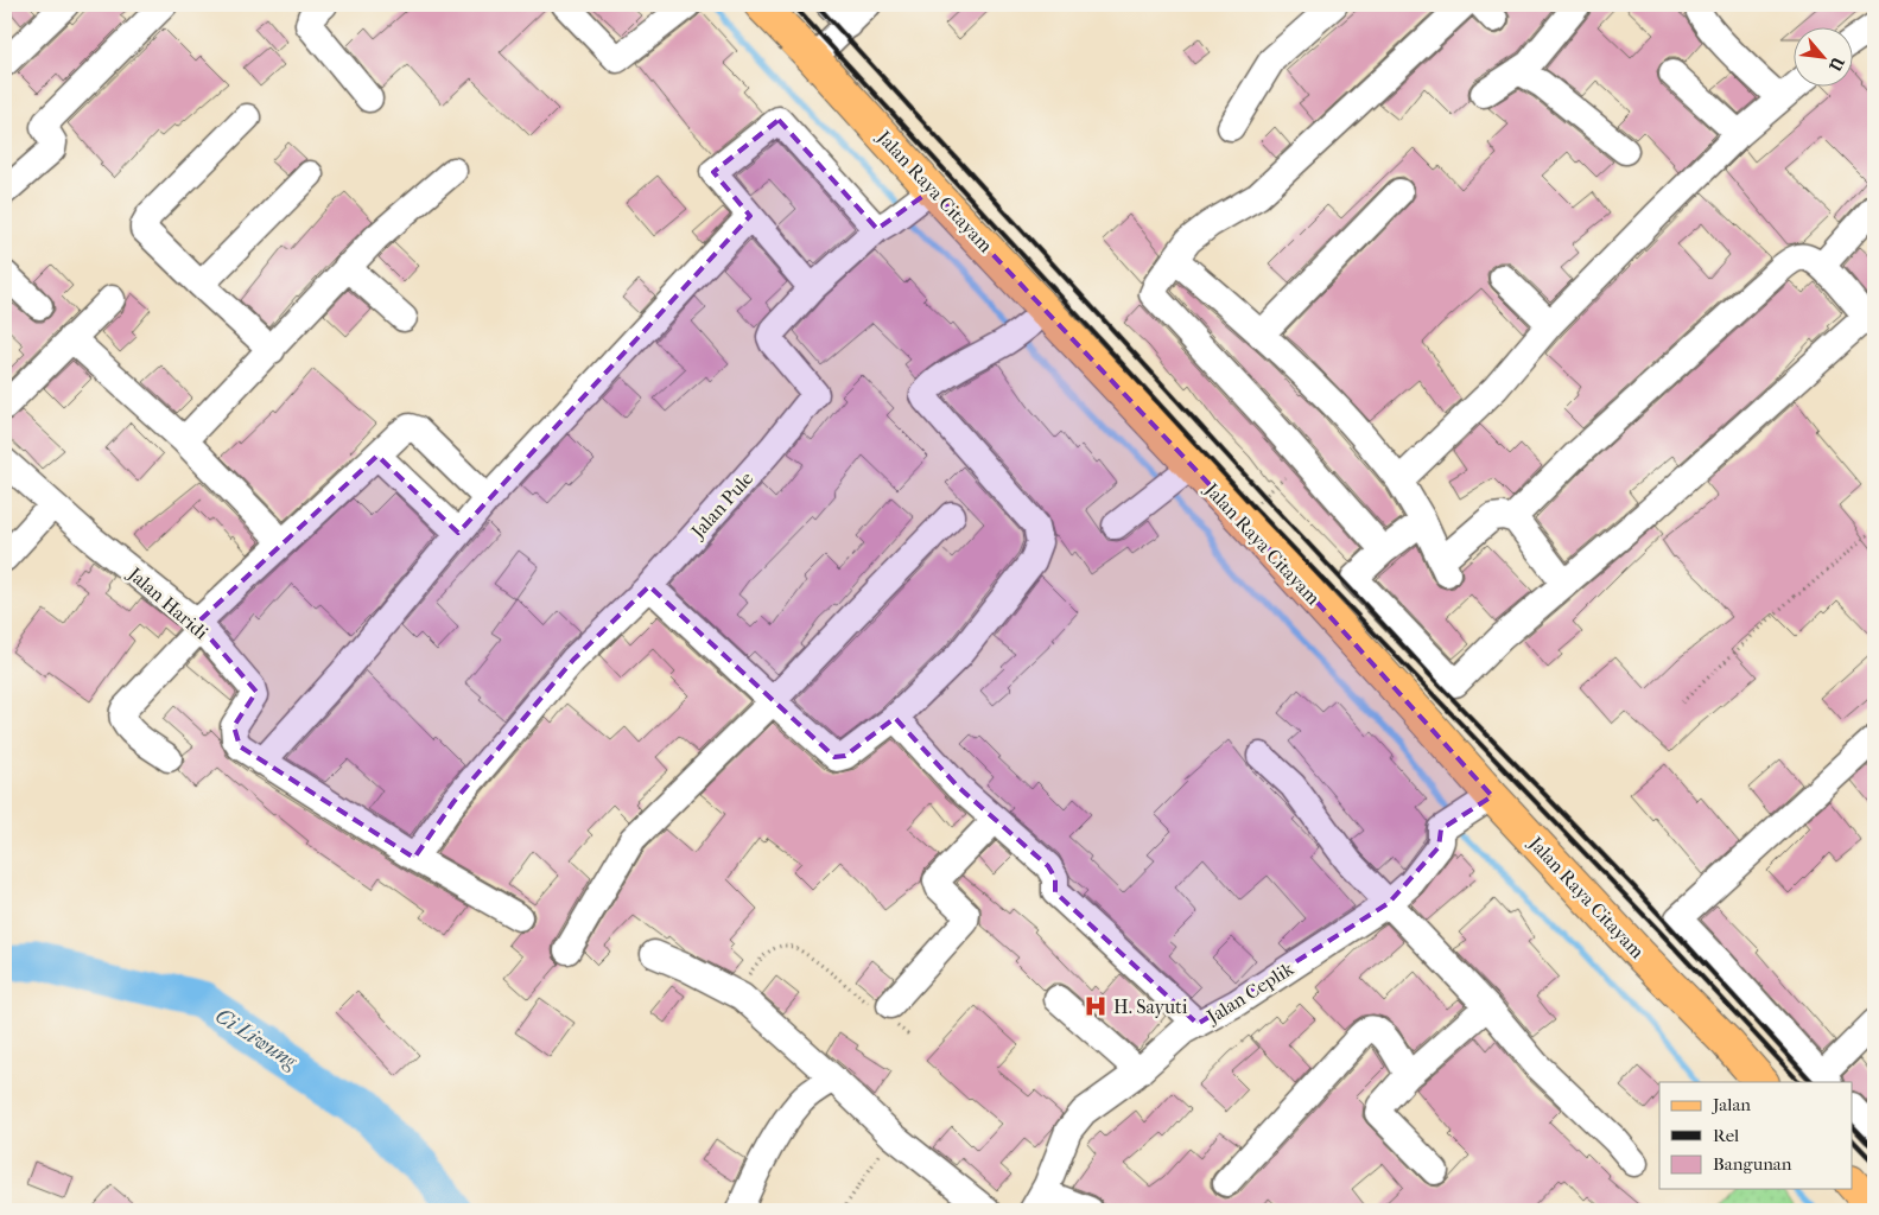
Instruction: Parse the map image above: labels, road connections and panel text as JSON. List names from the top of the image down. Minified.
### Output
{"streets":{"main road":["Jalan Raya Citayam"],"street":["Jalan Pule","Jalan Haridi","Jalan Ceplik"]},"crossings":[["Jalan Raya Citayam","Jalan Pule"],["Jalan Raya Citayam","Jalan Ceplik"]],"water":["Ci Liwung"],"places":{"hospital":["H. Sayuti"]},"legend":["Jalan","Rel","Bangunan"],"north":"bottom right"}
